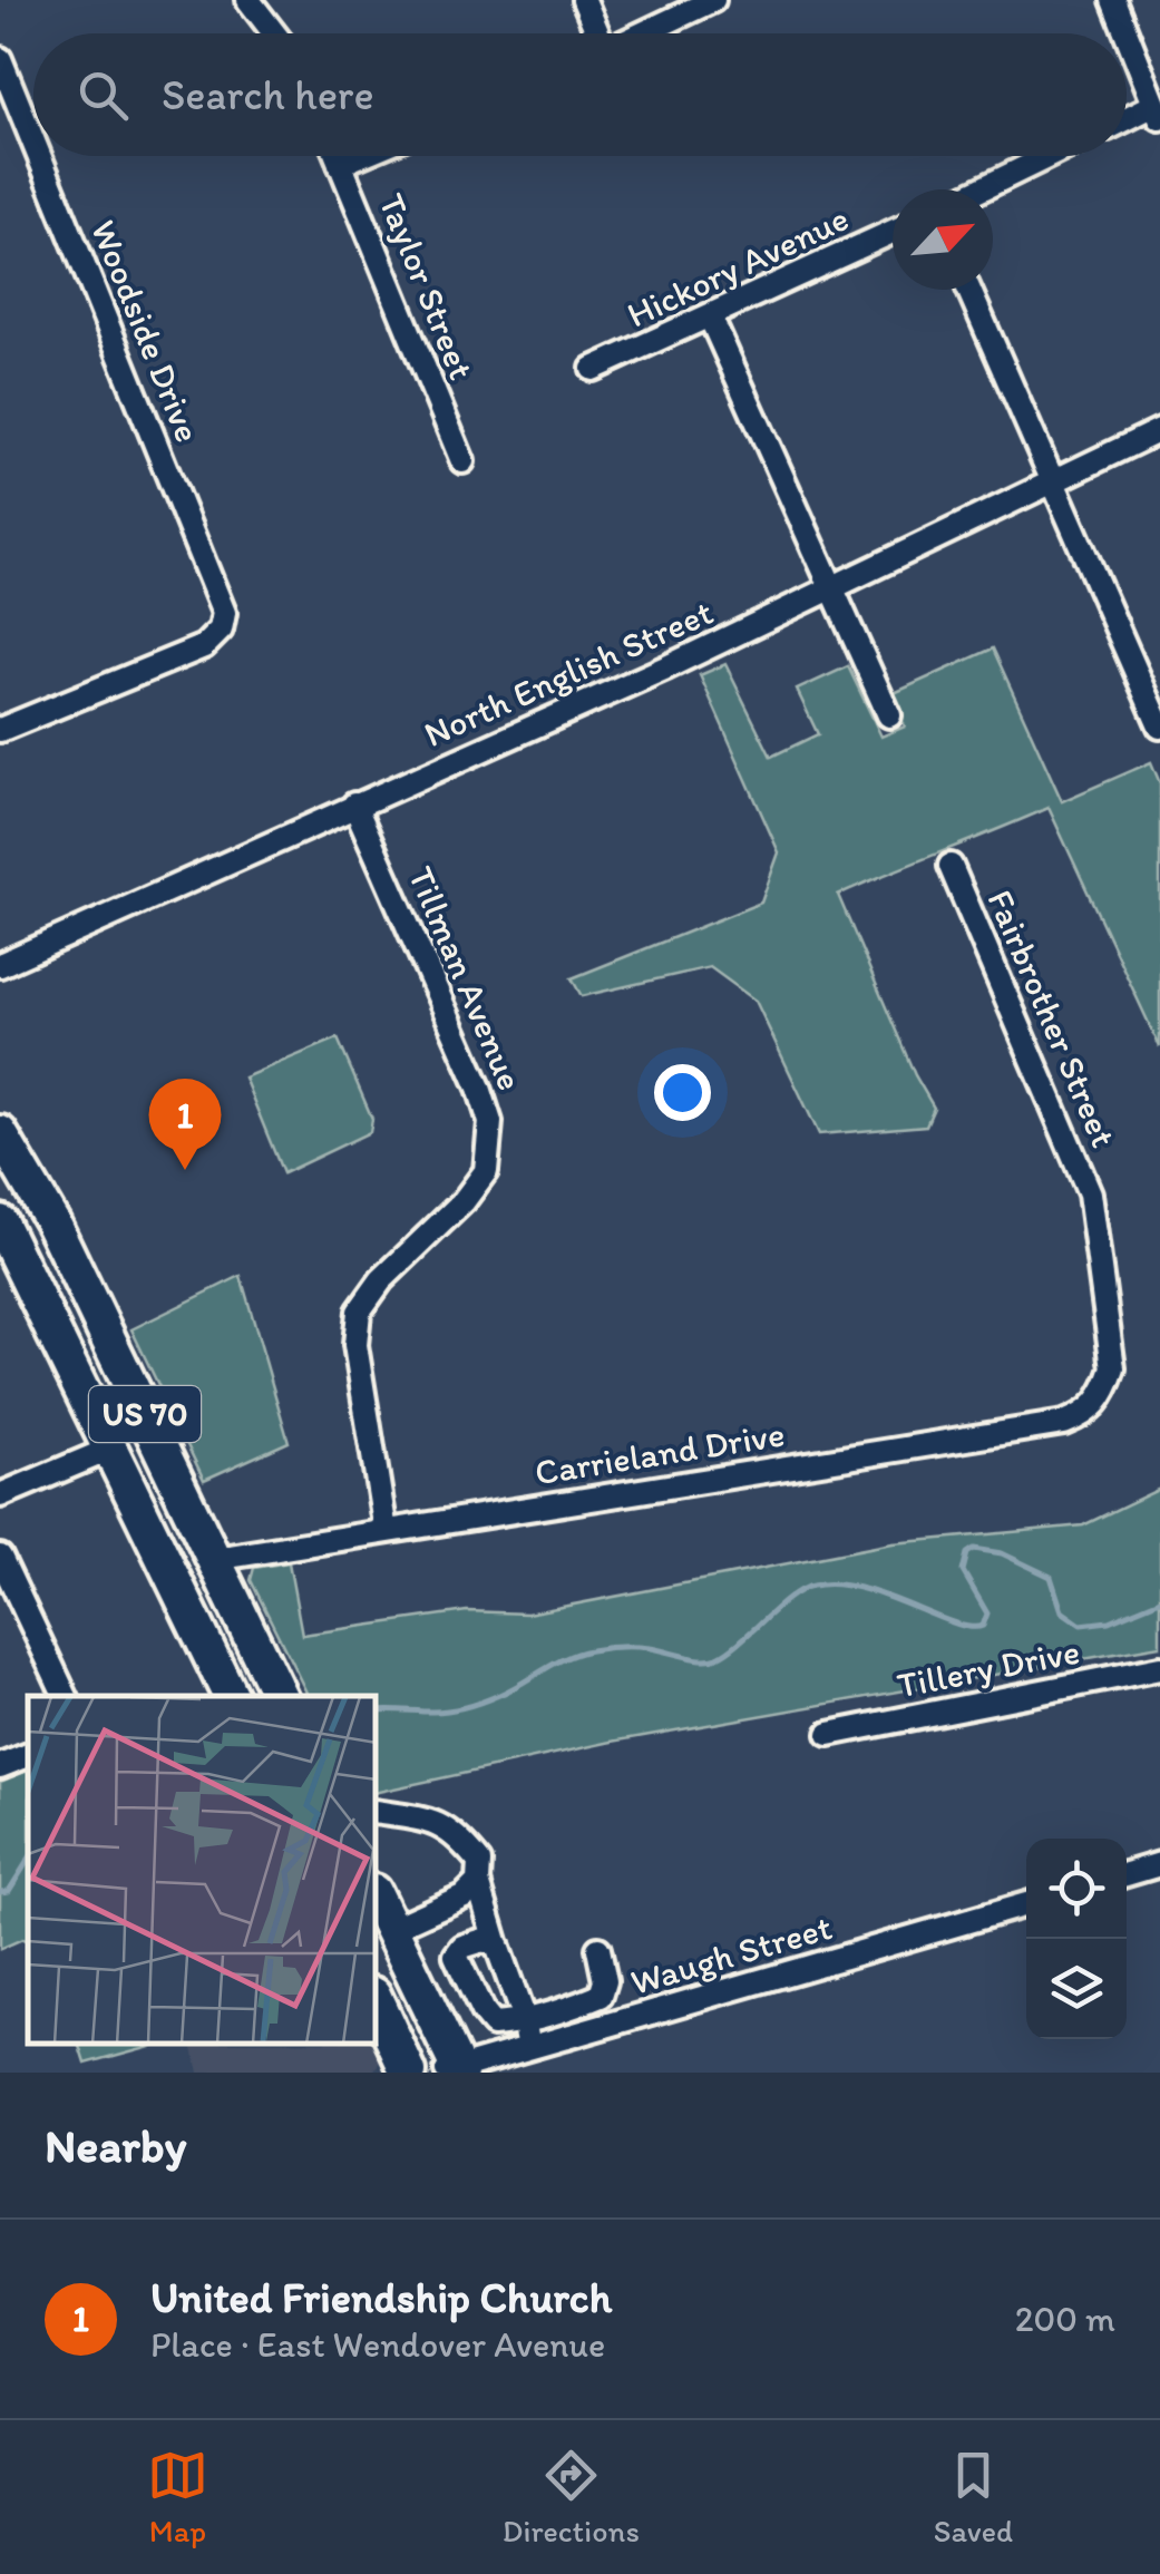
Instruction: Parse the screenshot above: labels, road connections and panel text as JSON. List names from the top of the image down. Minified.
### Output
{"streets":{"highway":["US 70"],"street":["Hickory Avenue","Taylor Street","Woodside Drive","North English Street","Tillman Avenue","Fairbrother Street","Carrieland Drive","Tillery Drive","Waugh Street"]},"crossings":[["North English Street","Tillman Avenue"],["Tillman Avenue","Carrieland Drive"],["Fairbrother Street","Carrieland Drive"],["US 70","Carrieland Drive"]],"north":"top right","page":{"search":"Search here","pins":"1","heading":"Nearby","list":[{"mark":"1","name":"United Friendship Church","note":"Place · East Wendover Avenue","value":"200 m"}],"nav":["Map","Directions","Saved"]}}
